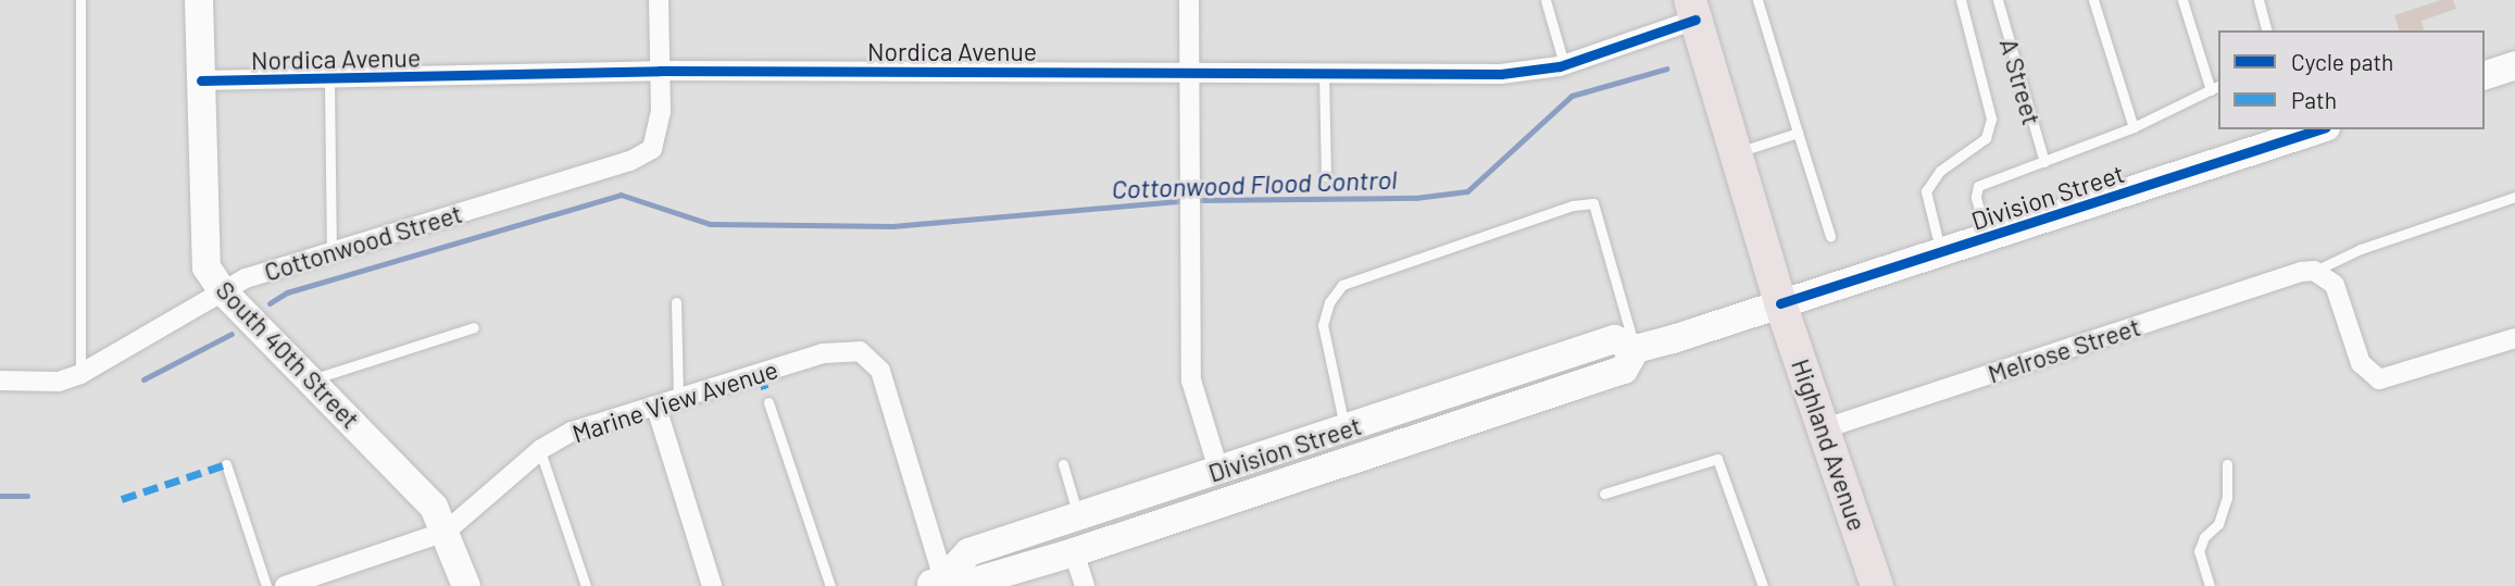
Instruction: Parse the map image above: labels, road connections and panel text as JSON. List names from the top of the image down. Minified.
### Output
{"streets":{"main road":["Division Street","South 40th Street","Highland Avenue"],"street":["Nordica Avenue","Cottonwood Street","Melrose Street","Marine View Avenue"],"lane":["A Street"]},"crossings":[["Nordica Avenue","Cottonwood Street"],["Nordica Avenue","South 40th Street"],["Nordica Avenue","Highland Avenue"],["Division Street","Marine View Avenue"],["Division Street","Highland Avenue"],["Cottonwood Street","South 40th Street"],["Melrose Street","Highland Avenue"],["South 40th Street","Marine View Avenue"]],"water":["Cottonwood Flood Control"],"legend":["Cycle path","Path"]}
